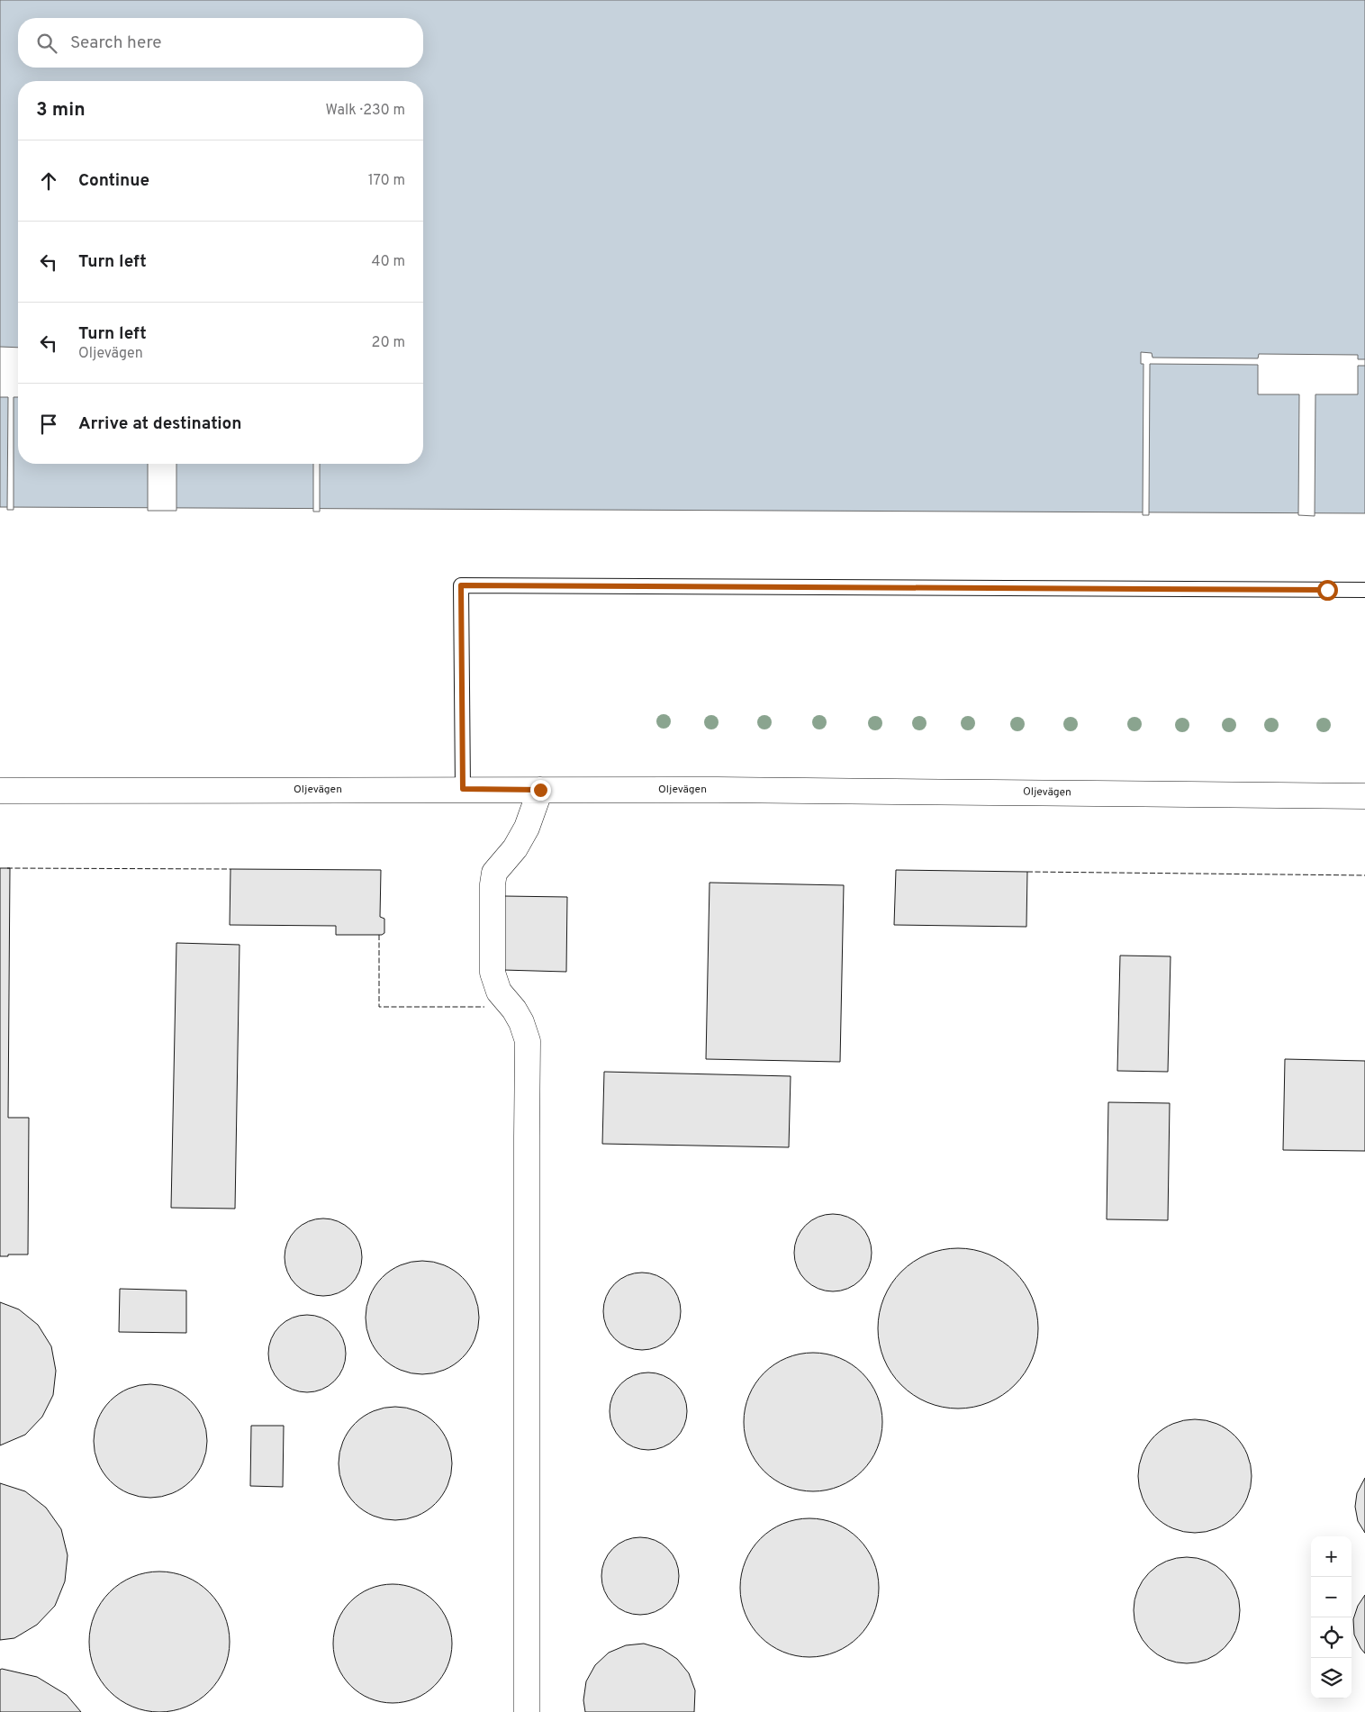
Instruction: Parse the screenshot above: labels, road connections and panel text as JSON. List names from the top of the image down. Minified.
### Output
{"streets":{"street":["Oljevägen"]},"page":{"search":"Search here","heading":["3 min","Walk · 230 m"],"list":[["Continue","170 m"],["Turn left","40 m"],["Turn left","Oljevägen","20 m"],"Arrive at destination"],"map_buttons":["+","−"]}}
